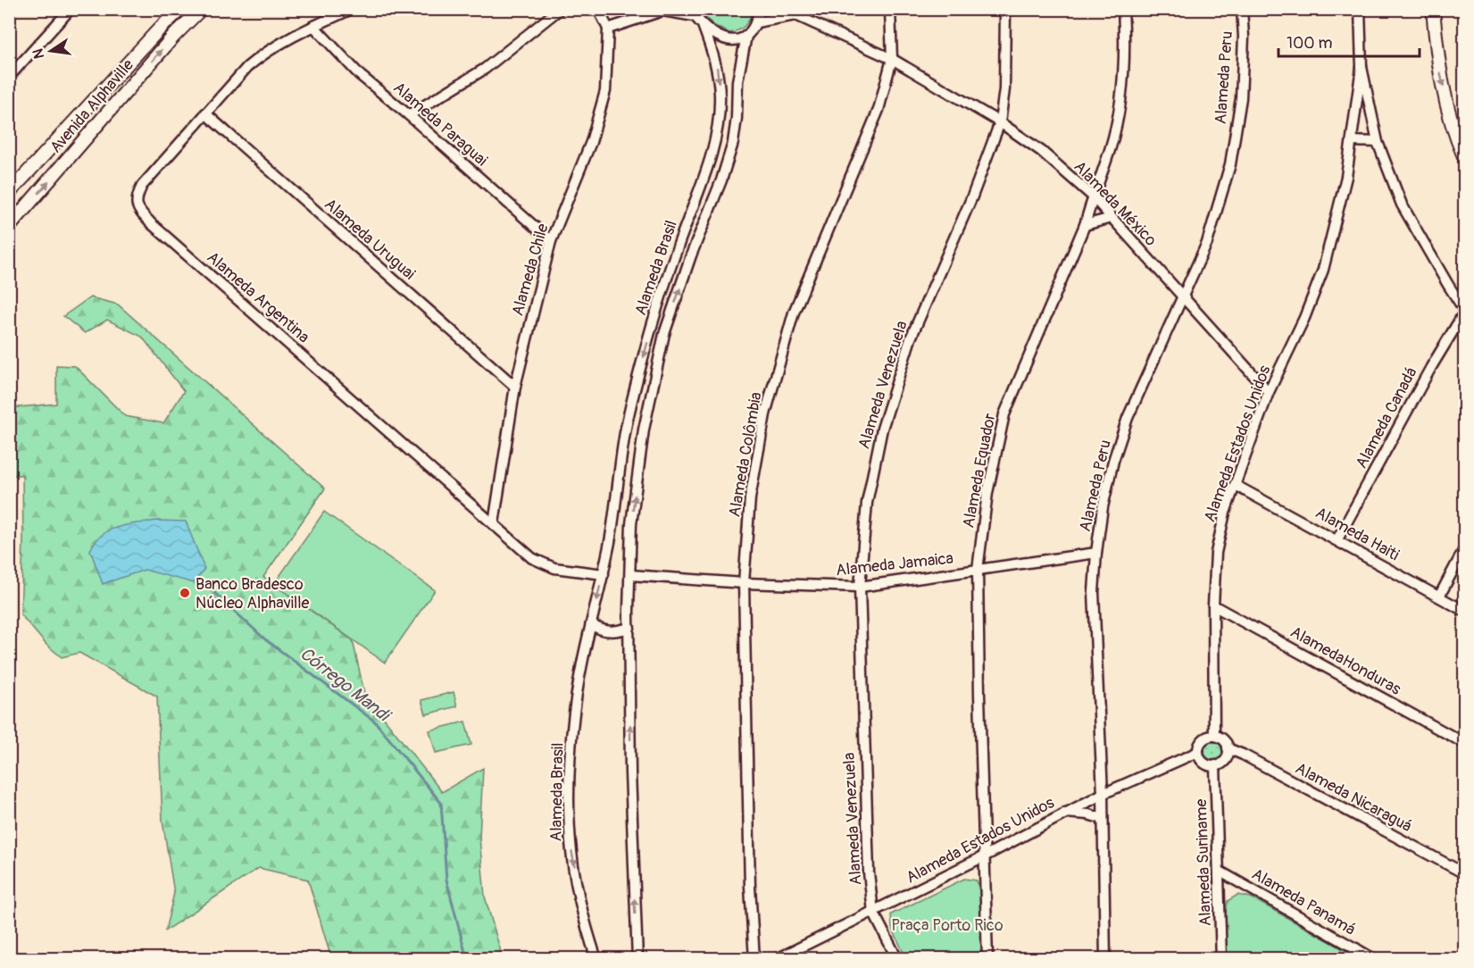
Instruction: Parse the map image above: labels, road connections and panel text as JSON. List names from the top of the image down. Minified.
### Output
{"streets":{"main road":["Avenida Alphaville"],"street":["Alameda Peru","Alameda Paraguai","Alameda México","Alameda Uruguai","Alameda Brasil","Alameda Chile","Alameda Argentina","Alameda Venezuela","Alameda Canadá","Alameda Estados Unidos","Alameda Colômbia","Alameda Equador","Alameda Haiti","Alameda Jamaica","AlamedaHonduras","Alameda Nicaraguá","Alameda Suriname","Alameda Panamá"]},"crossings":[["Alameda Peru","Alameda México"],["Alameda Peru","Alameda Estados Unidos"],["Alameda Peru","Alameda Jamaica"],["Alameda Paraguai","Alameda Chile"],["Alameda Paraguai","Alameda Argentina"],["Alameda México","Alameda Venezuela"],["Alameda México","Alameda Estados Unidos"],["Alameda México","Alameda Colômbia"],["Alameda México","Alameda Equador"],["Alameda Uruguai","Alameda Chile"],["Alameda Uruguai","Alameda Argentina"],["Alameda Brasil","Alameda Argentina"],["Alameda Brasil","Alameda Jamaica"],["Alameda Chile","Alameda Argentina"],["Alameda Venezuela","Alameda Estados Unidos"],["Alameda Venezuela","Alameda Jamaica"],["Alameda Canadá","Alameda Haiti"],["Alameda Estados Unidos","Alameda Equador"],["Alameda Estados Unidos","Alameda Haiti"],["Alameda Estados Unidos","AlamedaHonduras"],["Alameda Estados Unidos","Alameda Nicaraguá"],["Alameda Estados Unidos","Alameda Suriname"],["Alameda Colômbia","Alameda Jamaica"],["Alameda Equador","Alameda Jamaica"],["Alameda Nicaraguá","Alameda Suriname"],["Alameda Suriname","Alameda Panamá"]],"water":["Córrego Mandi"],"parks":["Praça Porto Rico"],"places":["Banco Bradesco Núcleo Alphaville"],"scale_bar":"100 m","north":"left"}
